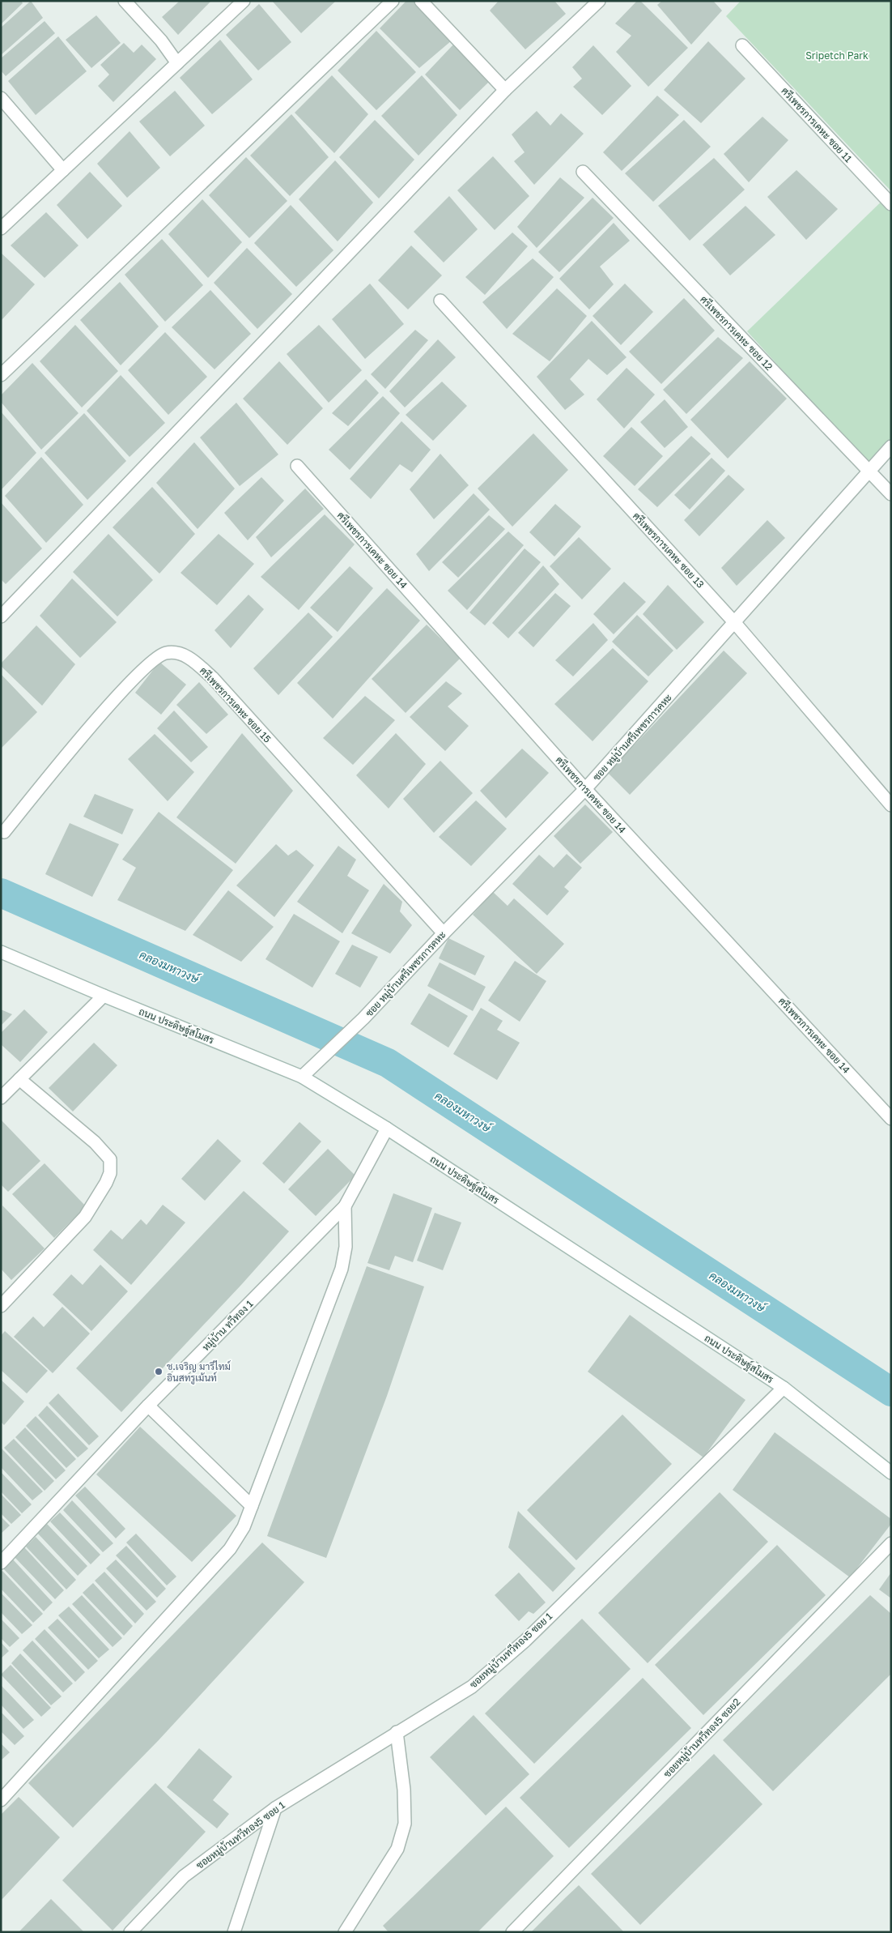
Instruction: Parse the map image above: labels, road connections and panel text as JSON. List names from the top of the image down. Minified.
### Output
{"streets":{"street":["ศรีเพชรการเคหะ ซอย 11","ศรีเพชรการเคหะ ซอย 12","ศรีเพชรการเคหะ ซอย 14","ศรีเพชรการเคหะ ซอย 13","ศรีเพชรการเคหะ ซอย 15","ซอย หมู่บ้านศรีเพชรการคหะ","ถนน ประดิษฐ์สโมสร","หมู่บ้าน ทวีทอง 1","ซอยหมู่บ้านทวีทอง5 ซอย 1","ซอยหมู่บ้านทวีทอง5 ซอย2"]},"crossings":[["ศรีเพชรการเคหะ ซอย 12","ซอย หมู่บ้านศรีเพชรการคหะ"],["ศรีเพชรการเคหะ ซอย 14","ซอย หมู่บ้านศรีเพชรการคหะ"],["ศรีเพชรการเคหะ ซอย 13","ซอย หมู่บ้านศรีเพชรการคหะ"],["ศรีเพชรการเคหะ ซอย 15","ซอย หมู่บ้านศรีเพชรการคหะ"],["ซอย หมู่บ้านศรีเพชรการคหะ","ถนน ประดิษฐ์สโมสร"],["ถนน ประดิษฐ์สโมสร","หมู่บ้าน ทวีทอง 1"],["ถนน ประดิษฐ์สโมสร","ซอยหมู่บ้านทวีทอง5 ซอย 1"]],"water":["คลองมหาวงษ์"],"parks":["Sripetch Park"],"places":["ช.เจริญ มารีไทม์ อินสทรูเม้นท์"]}
